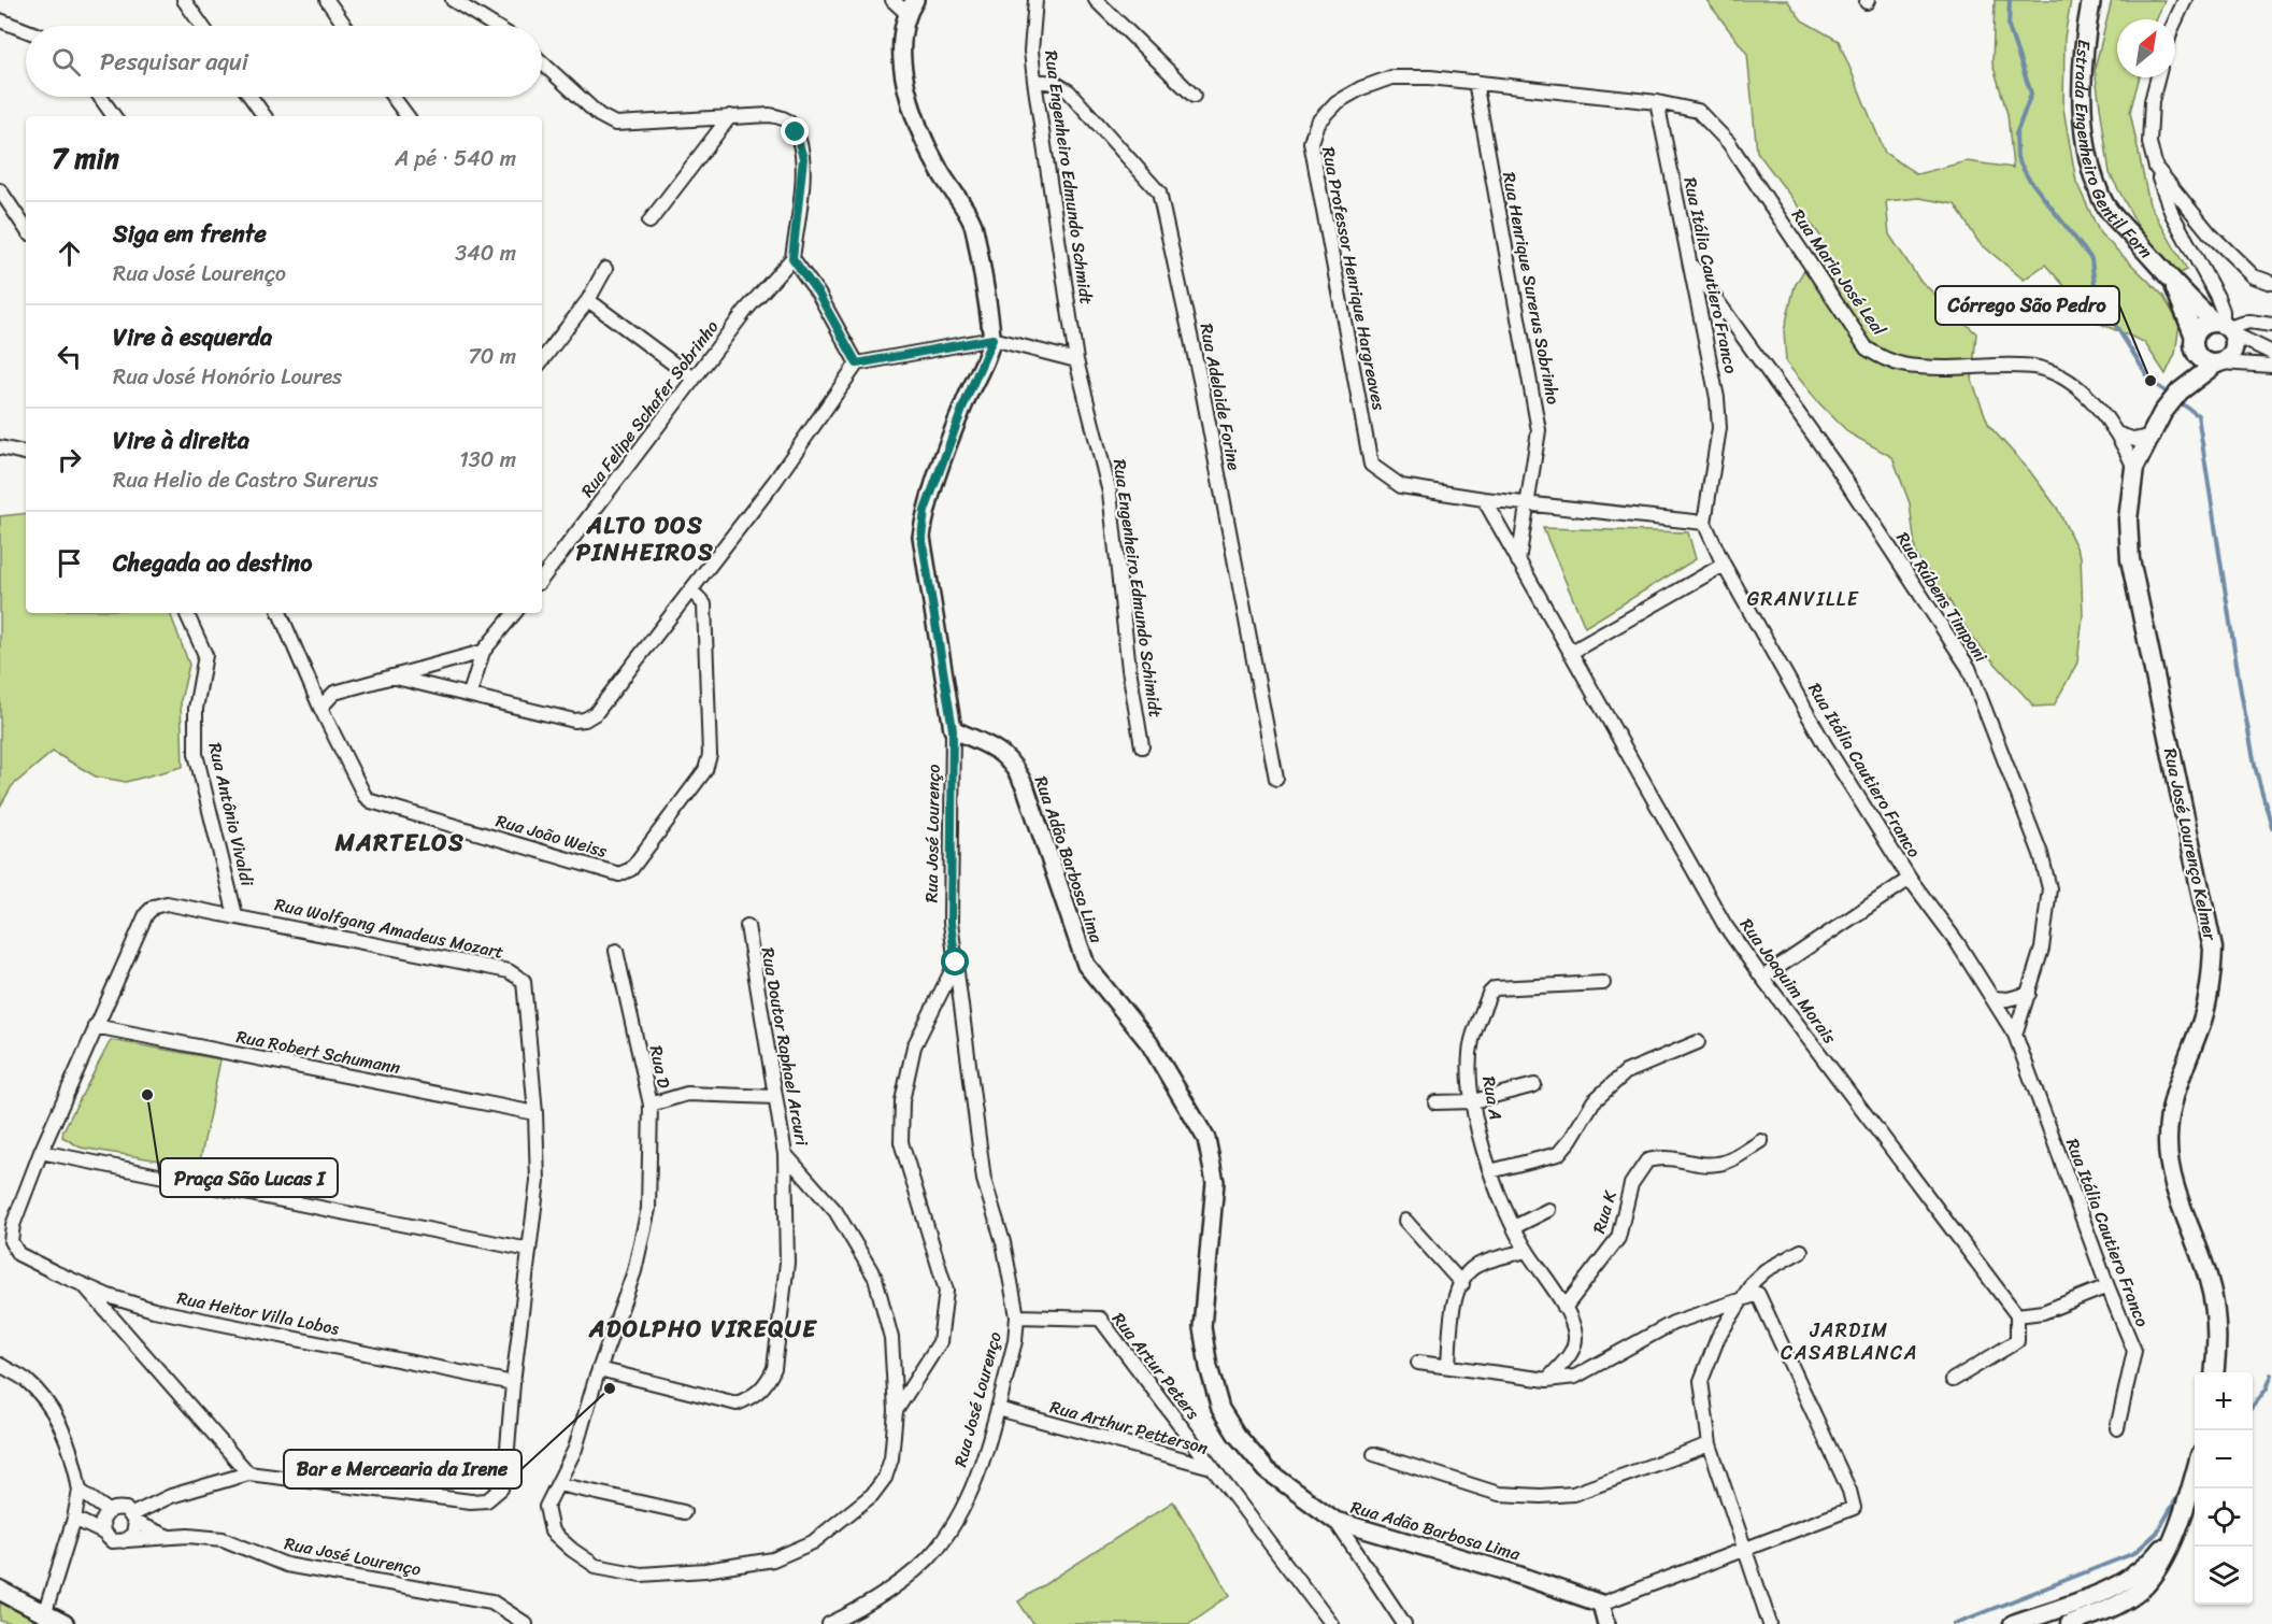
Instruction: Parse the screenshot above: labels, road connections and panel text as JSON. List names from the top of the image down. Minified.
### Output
{"streets":{"main road":["Estrada Engenheiro Gentil Forn","Rua José Lourenço Kelmer"],"street":["Rua Engenheiro Edmundo Schmidt","Rua Maria José Leal","Rua Itália Cautiero Franco","Rua Professor Henrique Hargreaves","Rua Henrique Surerus Sobrinho","Rua Adelaide Forine","Rua Felipe Schafer Sobrinho","Rua Engenheiro Edmundo Schimidt","Rua Rúbens Timponi","Rua Antônio Vivaldi","Rua José Lourenço","Rua João Weiss","Rua Adão Barbosa Lima","Rua Wolfgang Amadeus Mozart","Rua Joaquim Morais","Rua Doutor Raphael Arcuri","Rua Robert Schumann","Rua D","Rua A","Rua K","Rua Heitor Villa Lobos","Rua Artur Peters","Rua Arthur Petterson"]},"crossings":[["Estrada Engenheiro Gentil Forn","Rua José Lourenço Kelmer"],["Rua Engenheiro Edmundo Schmidt","Rua Adelaide Forine"],["Rua Engenheiro Edmundo Schmidt","Rua Engenheiro Edmundo Schimidt"],["Rua Maria José Leal","Rua Professor Henrique Hargreaves"],["Rua Maria José Leal","Rua José Lourenço Kelmer"],["Rua Itália Cautiero Franco","Rua Professor Henrique Hargreaves"],["Rua Itália Cautiero Franco","Rua Rúbens Timponi"],["Rua Professor Henrique Hargreaves","Rua Henrique Surerus Sobrinho"],["Rua Professor Henrique Hargreaves","Rua Joaquim Morais"],["Rua Antônio Vivaldi","Rua Wolfgang Amadeus Mozart"],["Rua José Lourenço","Rua Adão Barbosa Lima"],["Rua José Lourenço","Rua Wolfgang Amadeus Mozart"],["Rua José Lourenço","Rua Artur Peters"],["Rua José Lourenço","Rua Arthur Petterson"],["Rua Wolfgang Amadeus Mozart","Rua Robert Schumann"],["Rua Wolfgang Amadeus Mozart","Rua Heitor Villa Lobos"],["Rua Doutor Raphael Arcuri","Rua D"],["Rua A","Rua K"],["Rua Artur Peters","Rua Arthur Petterson"]],"districts":["ALTO DOS PINHEIROS","GRANVILLE","MARTELOS","ADOLPHO VIREQUE","JARDIM CASABLANCA"],"places":["Córrego São Pedro","Praça São Lucas I","Bar e Mercearia da Irene"],"north":"top right","page":{"search":"Pesquisar aqui","heading":["7 min","A pé · 540 m"],"list":[["Siga em frente","Rua José Lourenço","340 m"],["Vire à esquerda","Rua José Honório Loures","70 m"],["Vire à direita","Rua Helio de Castro Surerus","130 m"],"Chegada ao destino"],"map_buttons":["+","−"]}}
